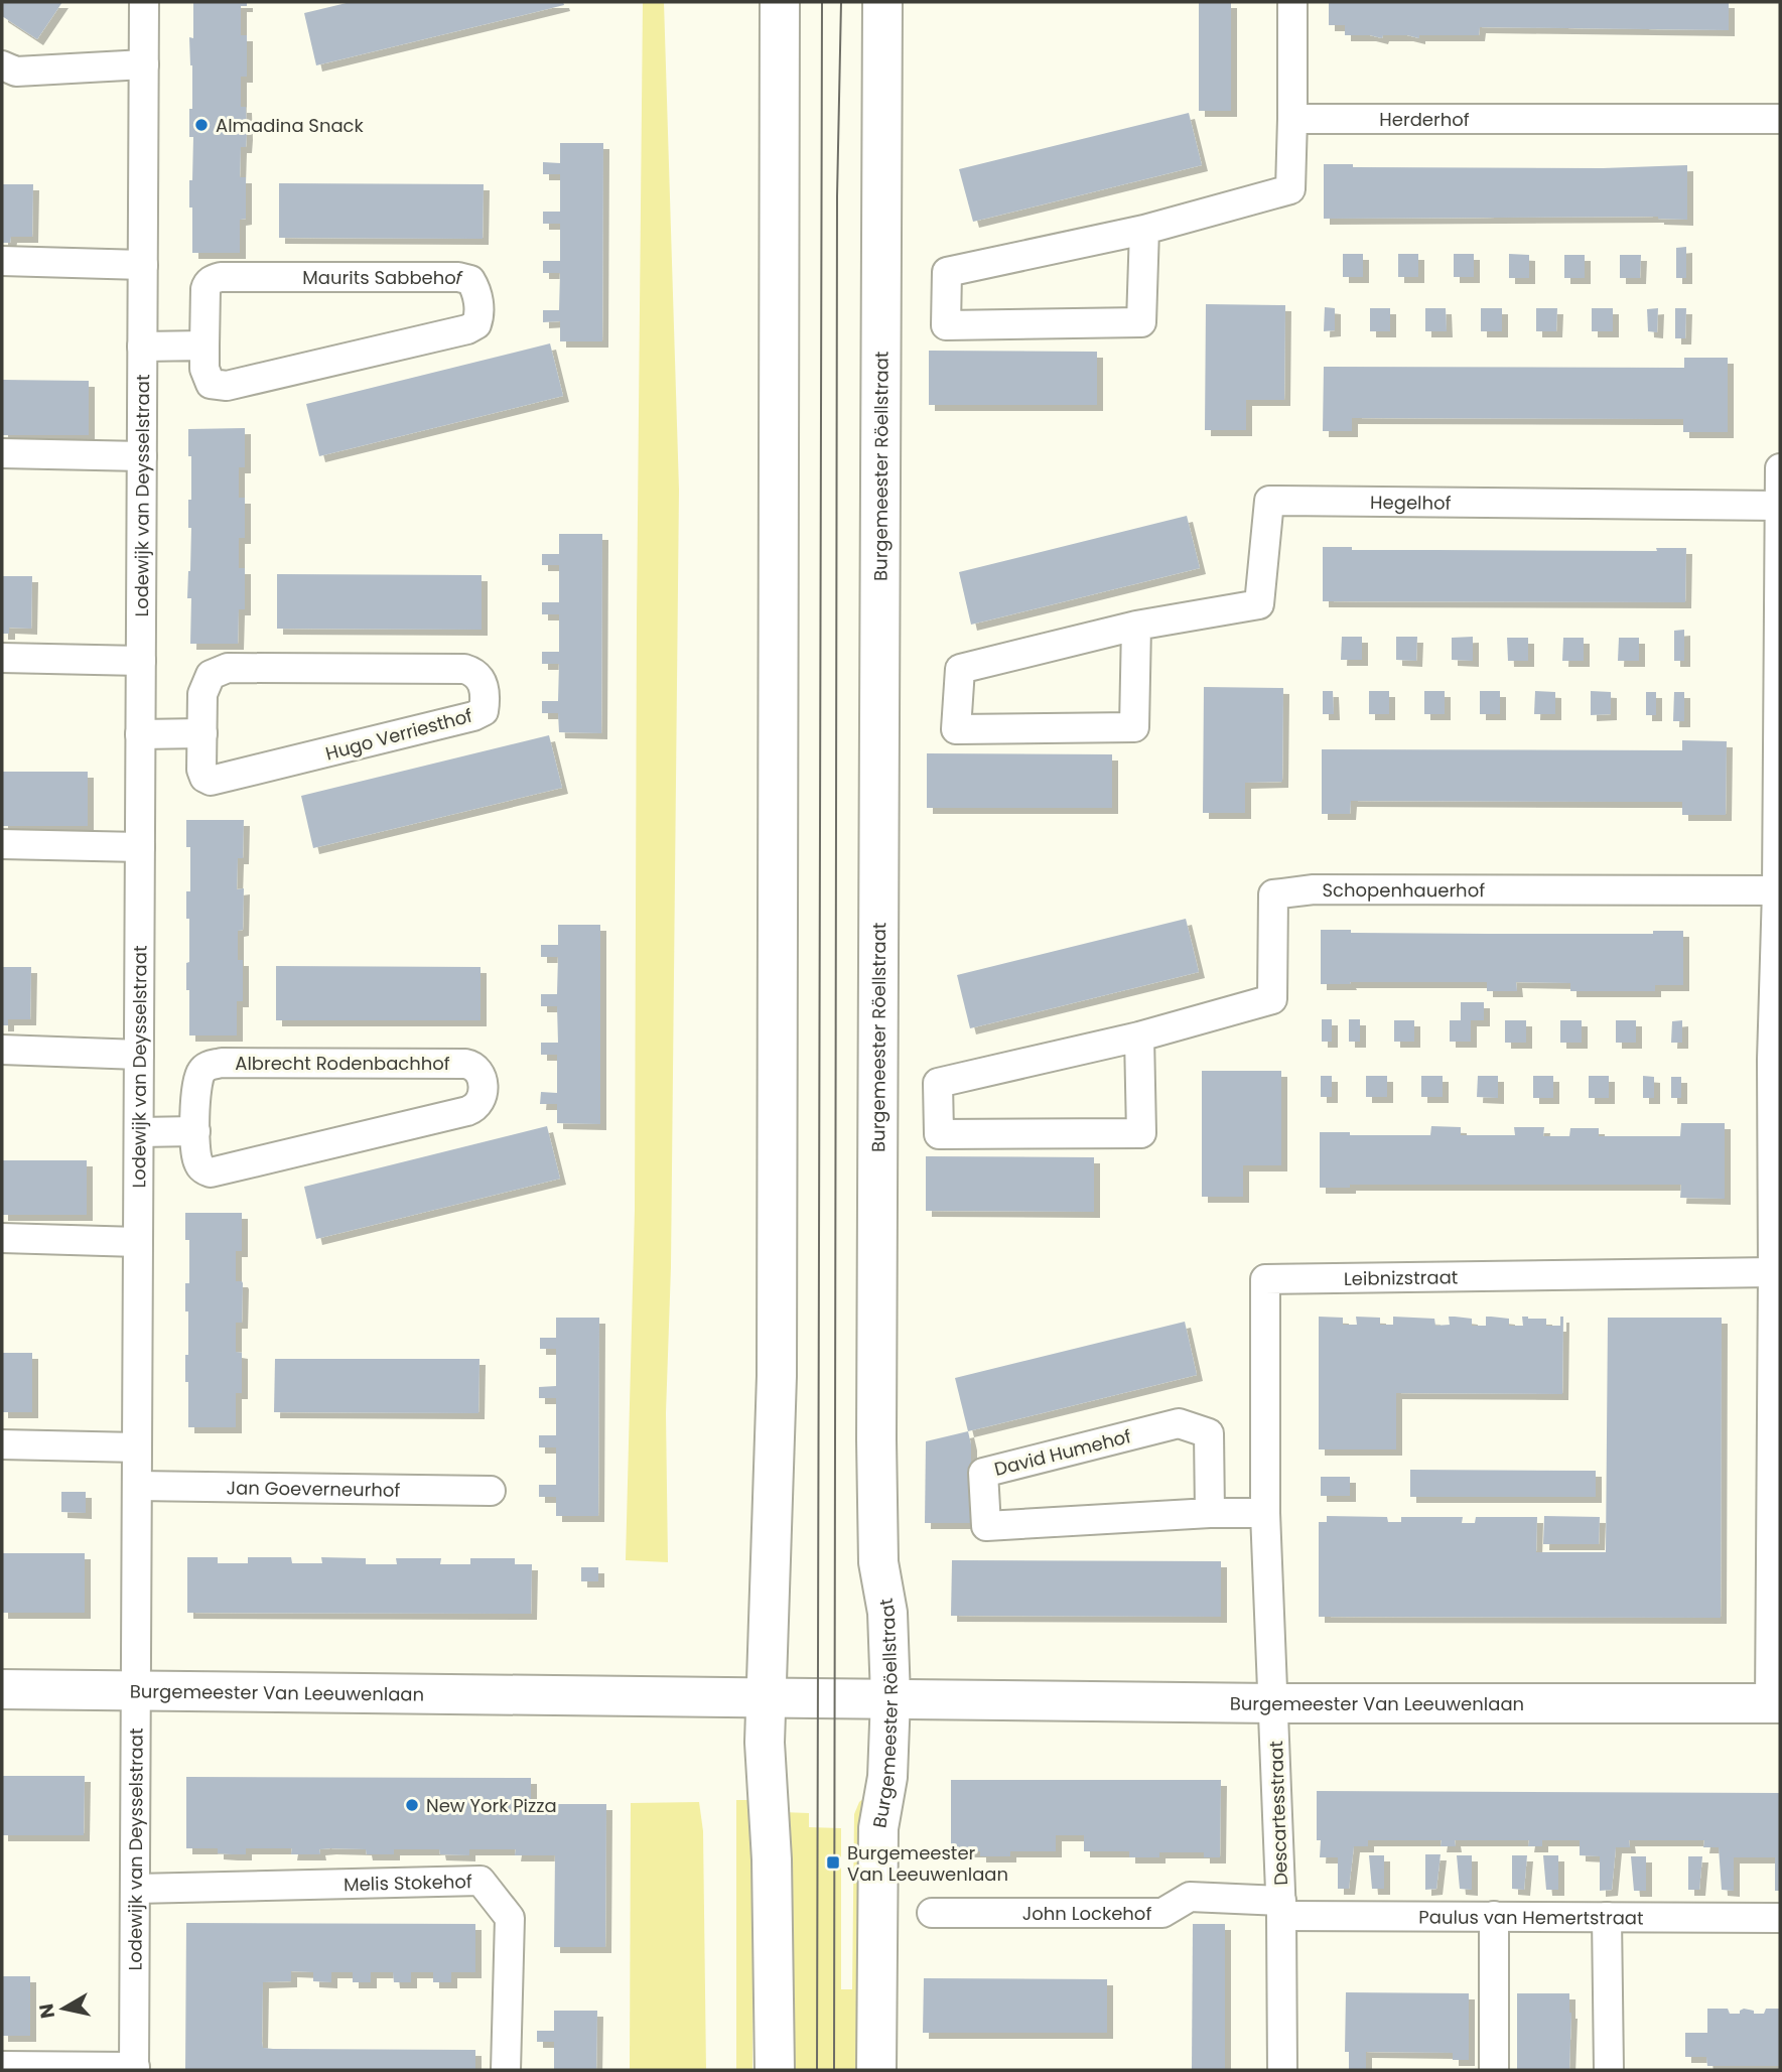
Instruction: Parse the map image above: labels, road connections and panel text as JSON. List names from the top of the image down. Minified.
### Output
{"streets":{"street":["Herderhof","Maurits Sabbehof","Burgemeester Röellstraat","Lodewijk van Deysselstraat","Hegelhof","Hugo Verriesthof","Schopenhauerhof","Albrecht Rodenbachhof","Leibnizstraat","David Humehof","Jan Goeverneurhof","Burgemeester Van Leeuwenlaan","Descartesstraat","Melis Stokehof","John Lockehof","Paulus van Hemertstraat"]},"crossings":[["Burgemeester Röellstraat","Burgemeester Van Leeuwenlaan"],["Lodewijk van Deysselstraat","Jan Goeverneurhof"],["Lodewijk van Deysselstraat","Burgemeester Van Leeuwenlaan"],["Lodewijk van Deysselstraat","Melis Stokehof"],["Leibnizstraat","David Humehof"],["Leibnizstraat","Descartesstraat"],["David Humehof","Descartesstraat"],["Burgemeester Van Leeuwenlaan","Descartesstraat"],["Descartesstraat","John Lockehof"],["Descartesstraat","Paulus van Hemertstraat"],["John Lockehof","Paulus van Hemertstraat"]],"places":{"other":["Almadina Snack","New York Pizza"],"transit":["Burgemeester Van Leeuwenlaan"]},"north":"left"}
